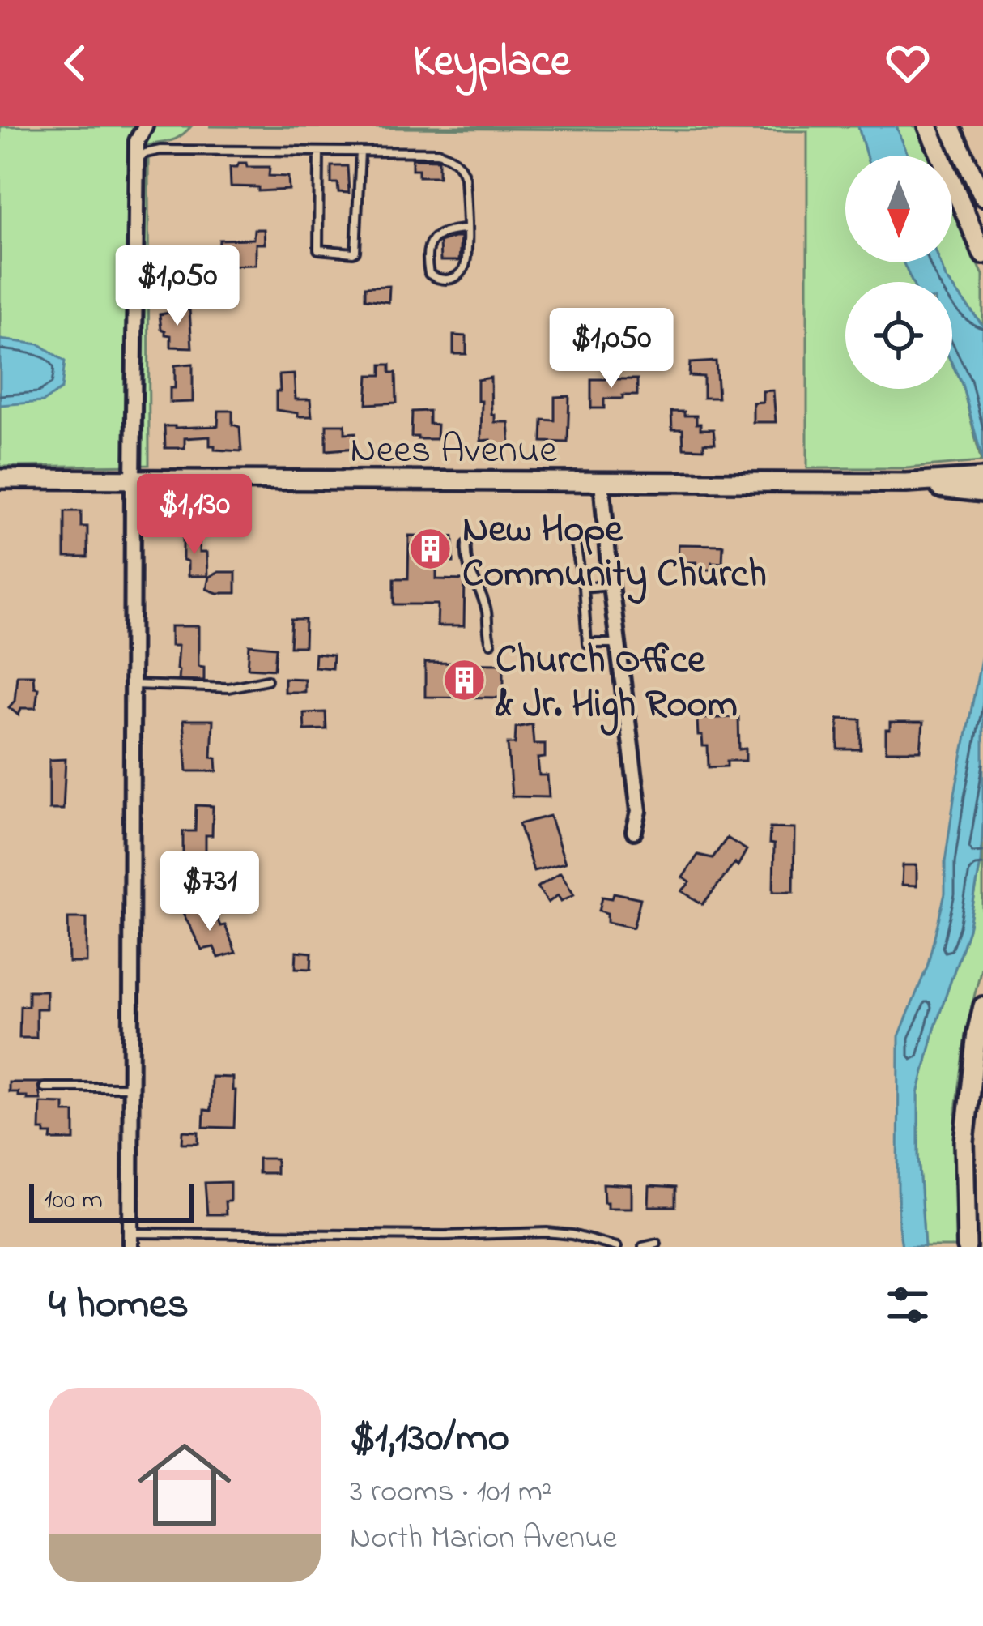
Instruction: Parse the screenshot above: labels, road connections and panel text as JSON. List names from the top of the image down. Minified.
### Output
{"streets":{"main road":["Nees Avenue"]},"places":{"building":["New Hope Community Church","Church Office & Jr. High Room"]},"scale_bar":"100 m","north":"bottom","page":{"header":"Keyplace","price":["$1,050","$1,050","$1,130","$731"],"scale":"100 m","heading":"4 homes","list":[{"name":"$1,130/mo","note":"3 rooms · 101 m² · North Marion Avenue"}]}}
